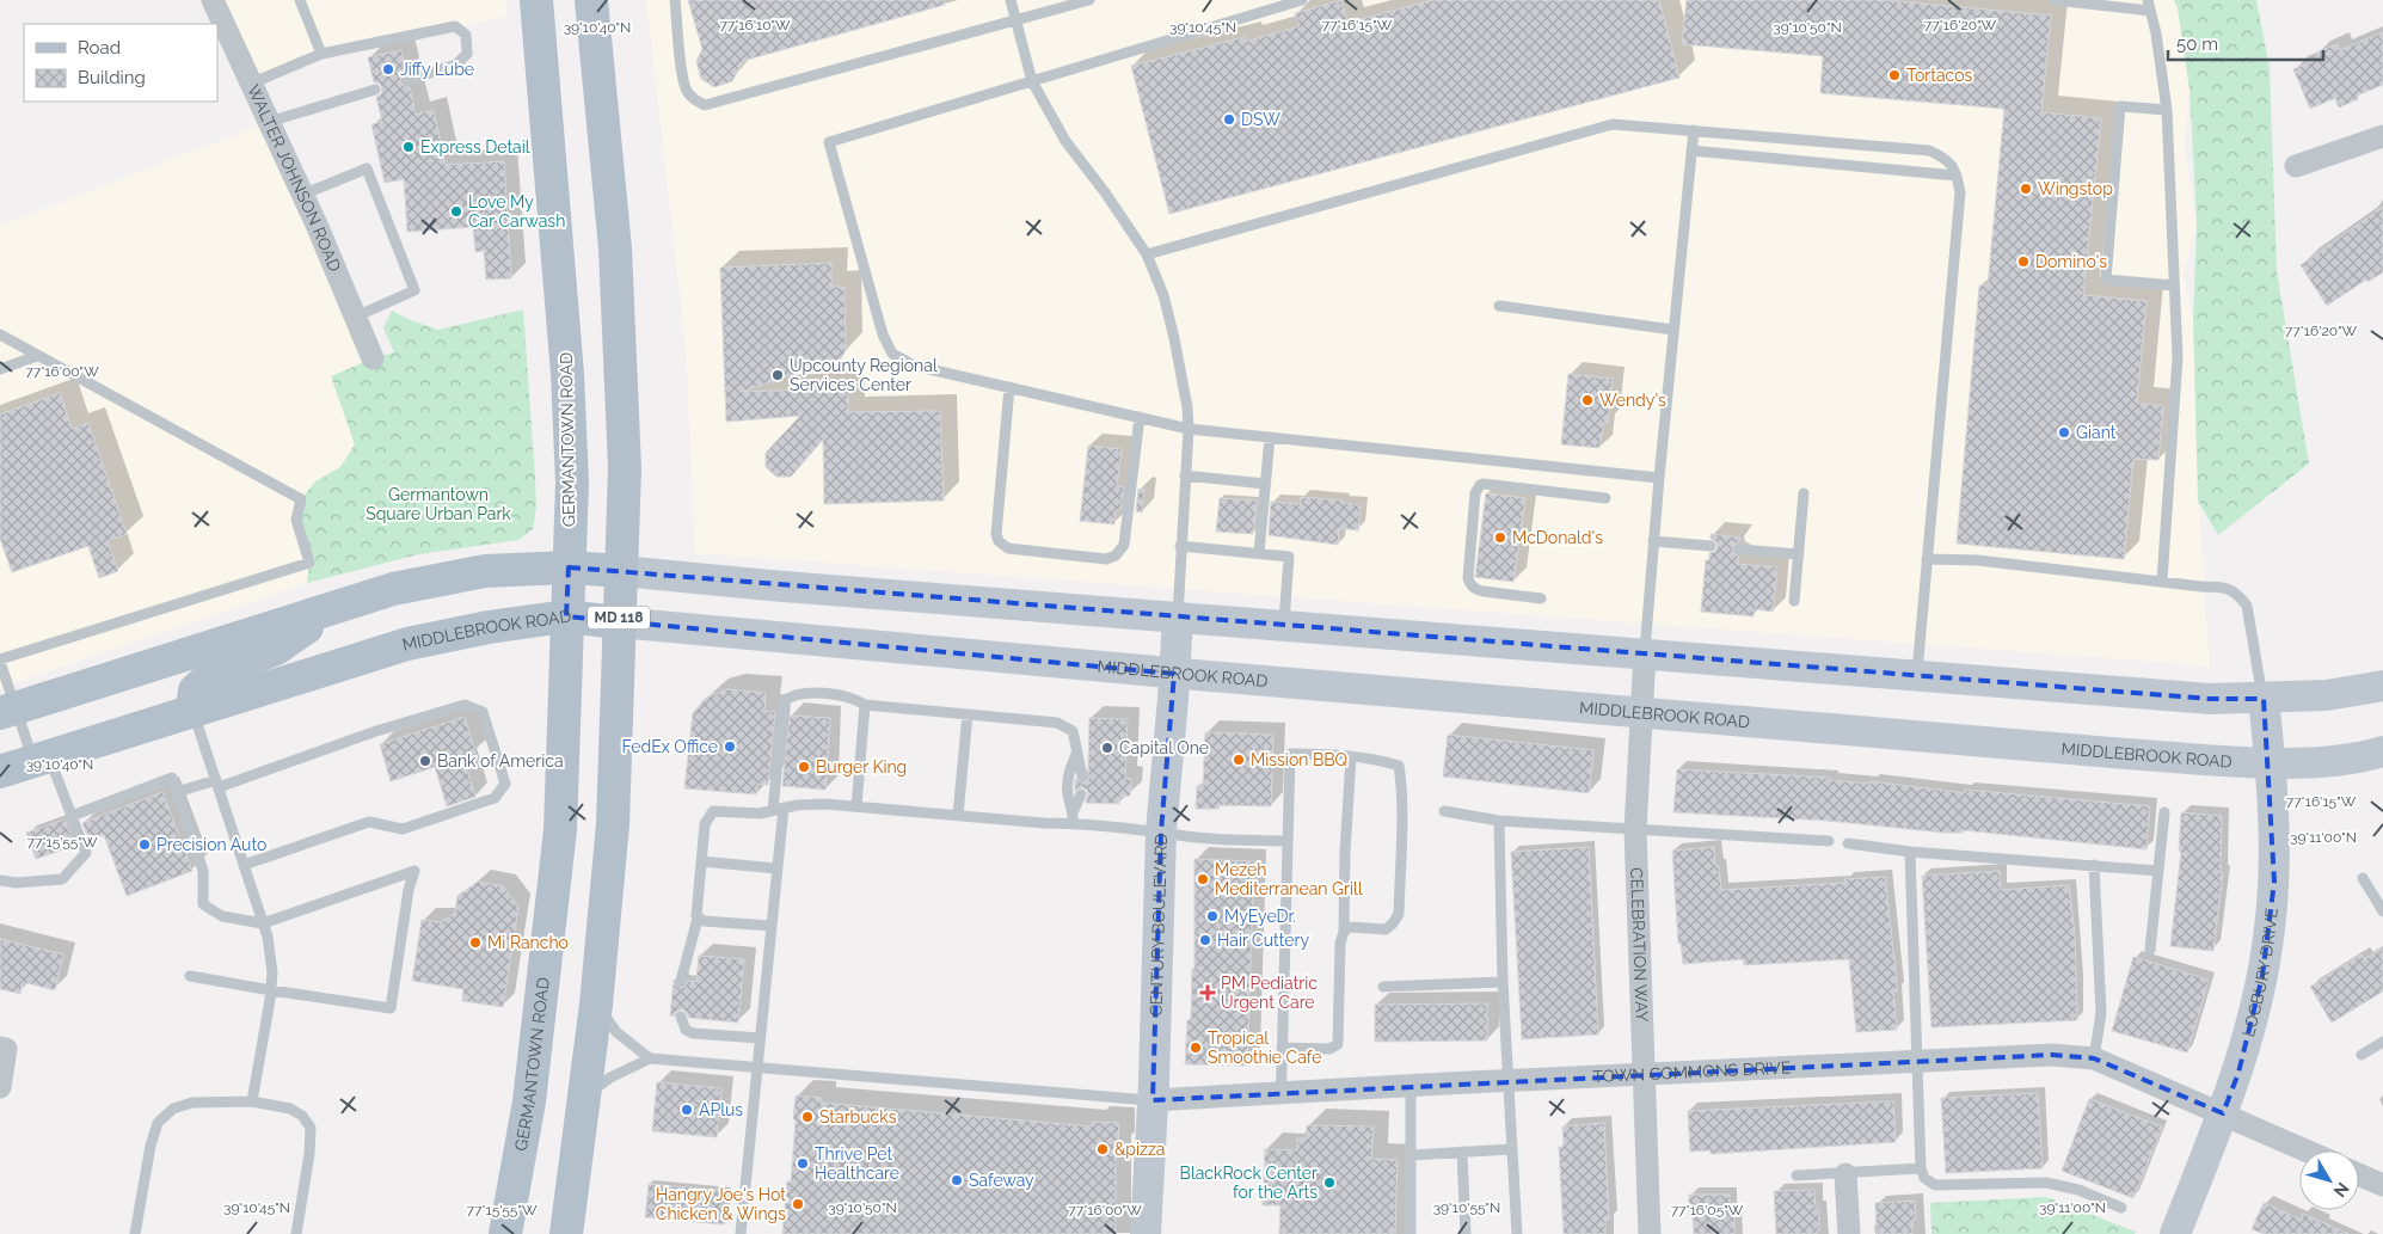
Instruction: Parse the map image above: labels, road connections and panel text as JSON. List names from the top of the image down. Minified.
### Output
{"streets":{"main road":["GERMANTOWN ROAD","MD 118","MIDDLEBROOK ROAD","CENTURY BOULEVARD","LOCBURY DRIVE"],"street":["WALTER JOHNSON ROAD","CELEBRATION WAY","TOWN COMMONS DRIVE"]},"crossings":[["GERMANTOWN ROAD","MIDDLEBROOK ROAD"],["MD 118","MIDDLEBROOK ROAD"],["MIDDLEBROOK ROAD","CENTURY BOULEVARD"],["MIDDLEBROOK ROAD","CELEBRATION WAY"],["MIDDLEBROOK ROAD","LOCBURY DRIVE"],["CENTURY BOULEVARD","TOWN COMMONS DRIVE"],["CELEBRATION WAY","TOWN COMMONS DRIVE"],["LOCBURY DRIVE","TOWN COMMONS DRIVE"]],"parks":["Germantown Square Urban Park"],"places":{"other":["Jiffy Lube","Tortacos","DSW","Express Detail","Wingstop","Love My Car Carwash","Domino's","Upcounty Regional Services Center","Wendy's","Giant","McDonald's","FedEx Office","Capital One","Mission BBQ","Bank of America","Burger King","Precision Auto","Mezeh Mediterranean Grill","MyEyeDr.","Hair Cuttery","Mi Rancho","Tropical Smoothie Cafe","APlus","Starbucks","&pizza","Thrive Pet Healthcare","Safeway","BlackRock Center for the Arts","Hangry Joe's Hot Chicken & Wings"],"health":["PM Pediatric Urgent Care"]},"legend":["Road","Building"],"scale_bar":"50 m","north":"bottom right","coordinates":["77°16'10\"W","77°16'15\"W","77°16'20\"W","39°10'40\"N","39°10'45\"N","39°10'50\"N","77°16'00\"W","39°11'00\"N","77°15'55\"W","39°10'55\"N","77°16'05\"W"]}
